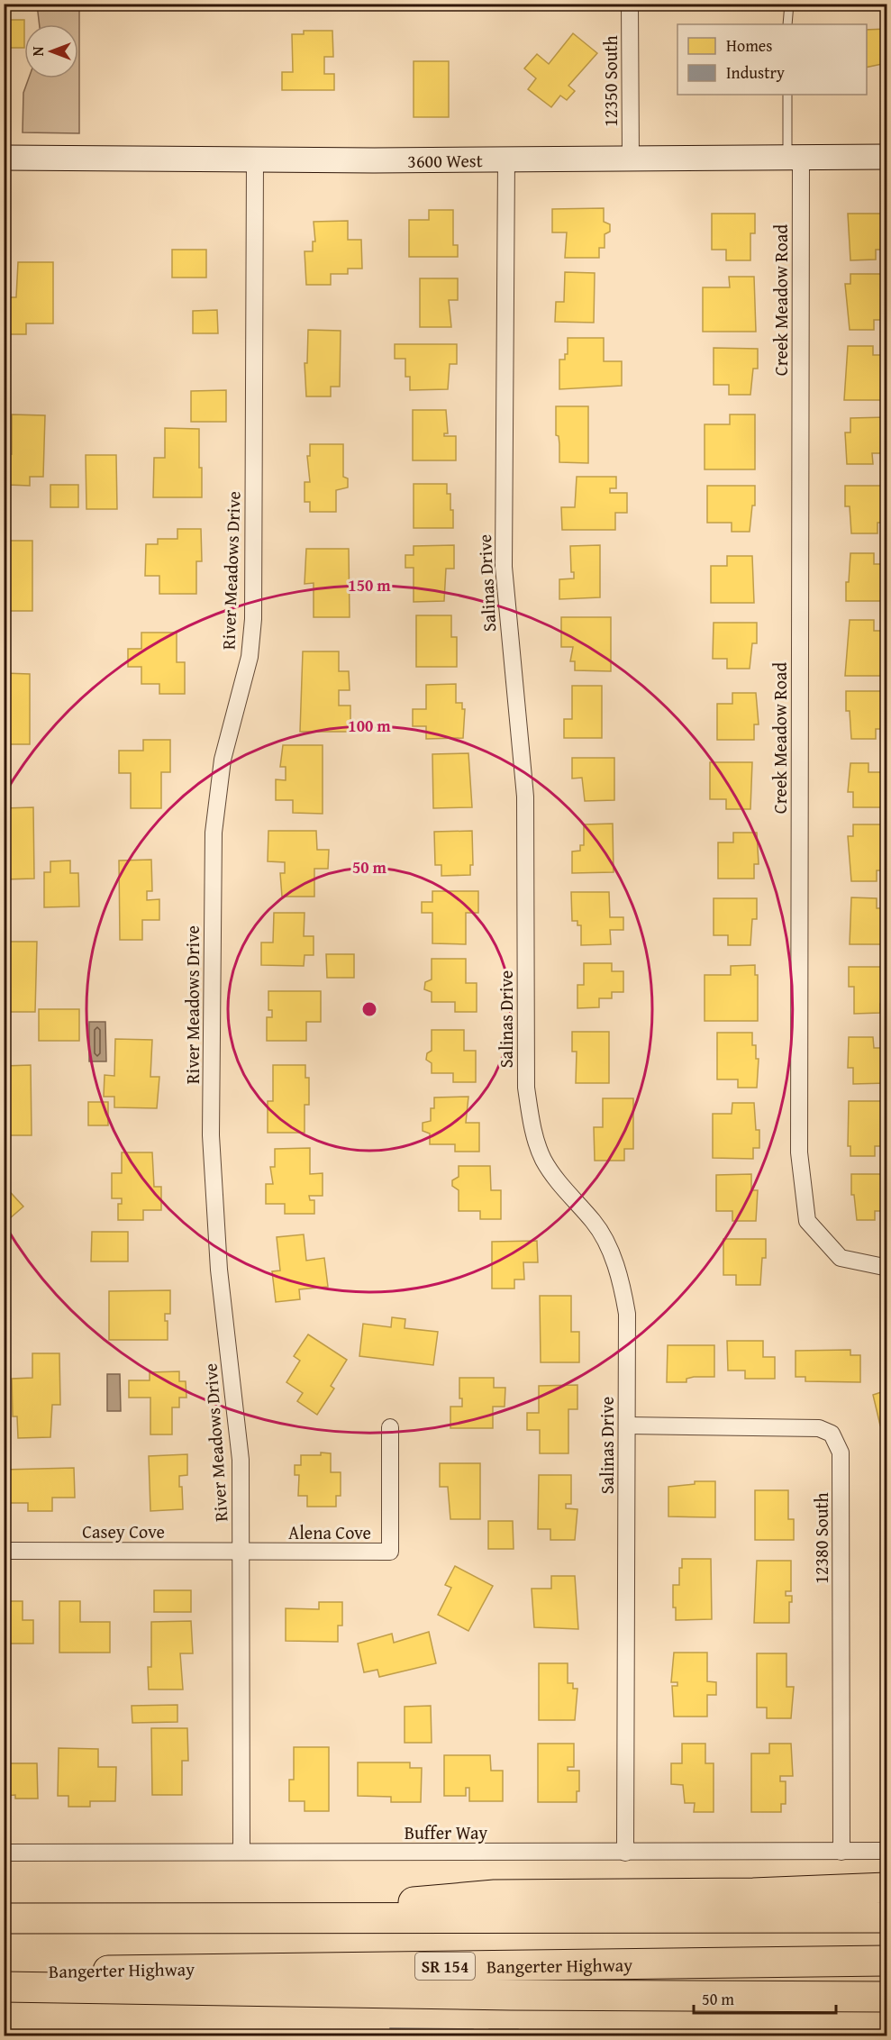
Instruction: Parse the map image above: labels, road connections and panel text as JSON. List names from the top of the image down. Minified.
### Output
{"streets":{"highway":["Bangerter Highway","SR 154"],"main road":["3600 West"],"street":["12350 South","Creek Meadow Road","River Meadows Drive","Salinas Drive","Casey Cove","Alena Cove","12380 South","Buffer Way"]},"crossings":[["12350 South","3600 West"],["3600 West","Creek Meadow Road"],["3600 West","River Meadows Drive"],["3600 West","Salinas Drive"],["River Meadows Drive","Casey Cove"],["River Meadows Drive","Alena Cove"],["River Meadows Drive","Buffer Way"],["Salinas Drive","12380 South"],["Salinas Drive","Buffer Way"],["Casey Cove","Alena Cove"],["12380 South","Buffer Way"]],"legend":["Homes","Industry"],"scale_bar":"50 m","north":"left","rings":["150 m","100 m","50 m"]}
